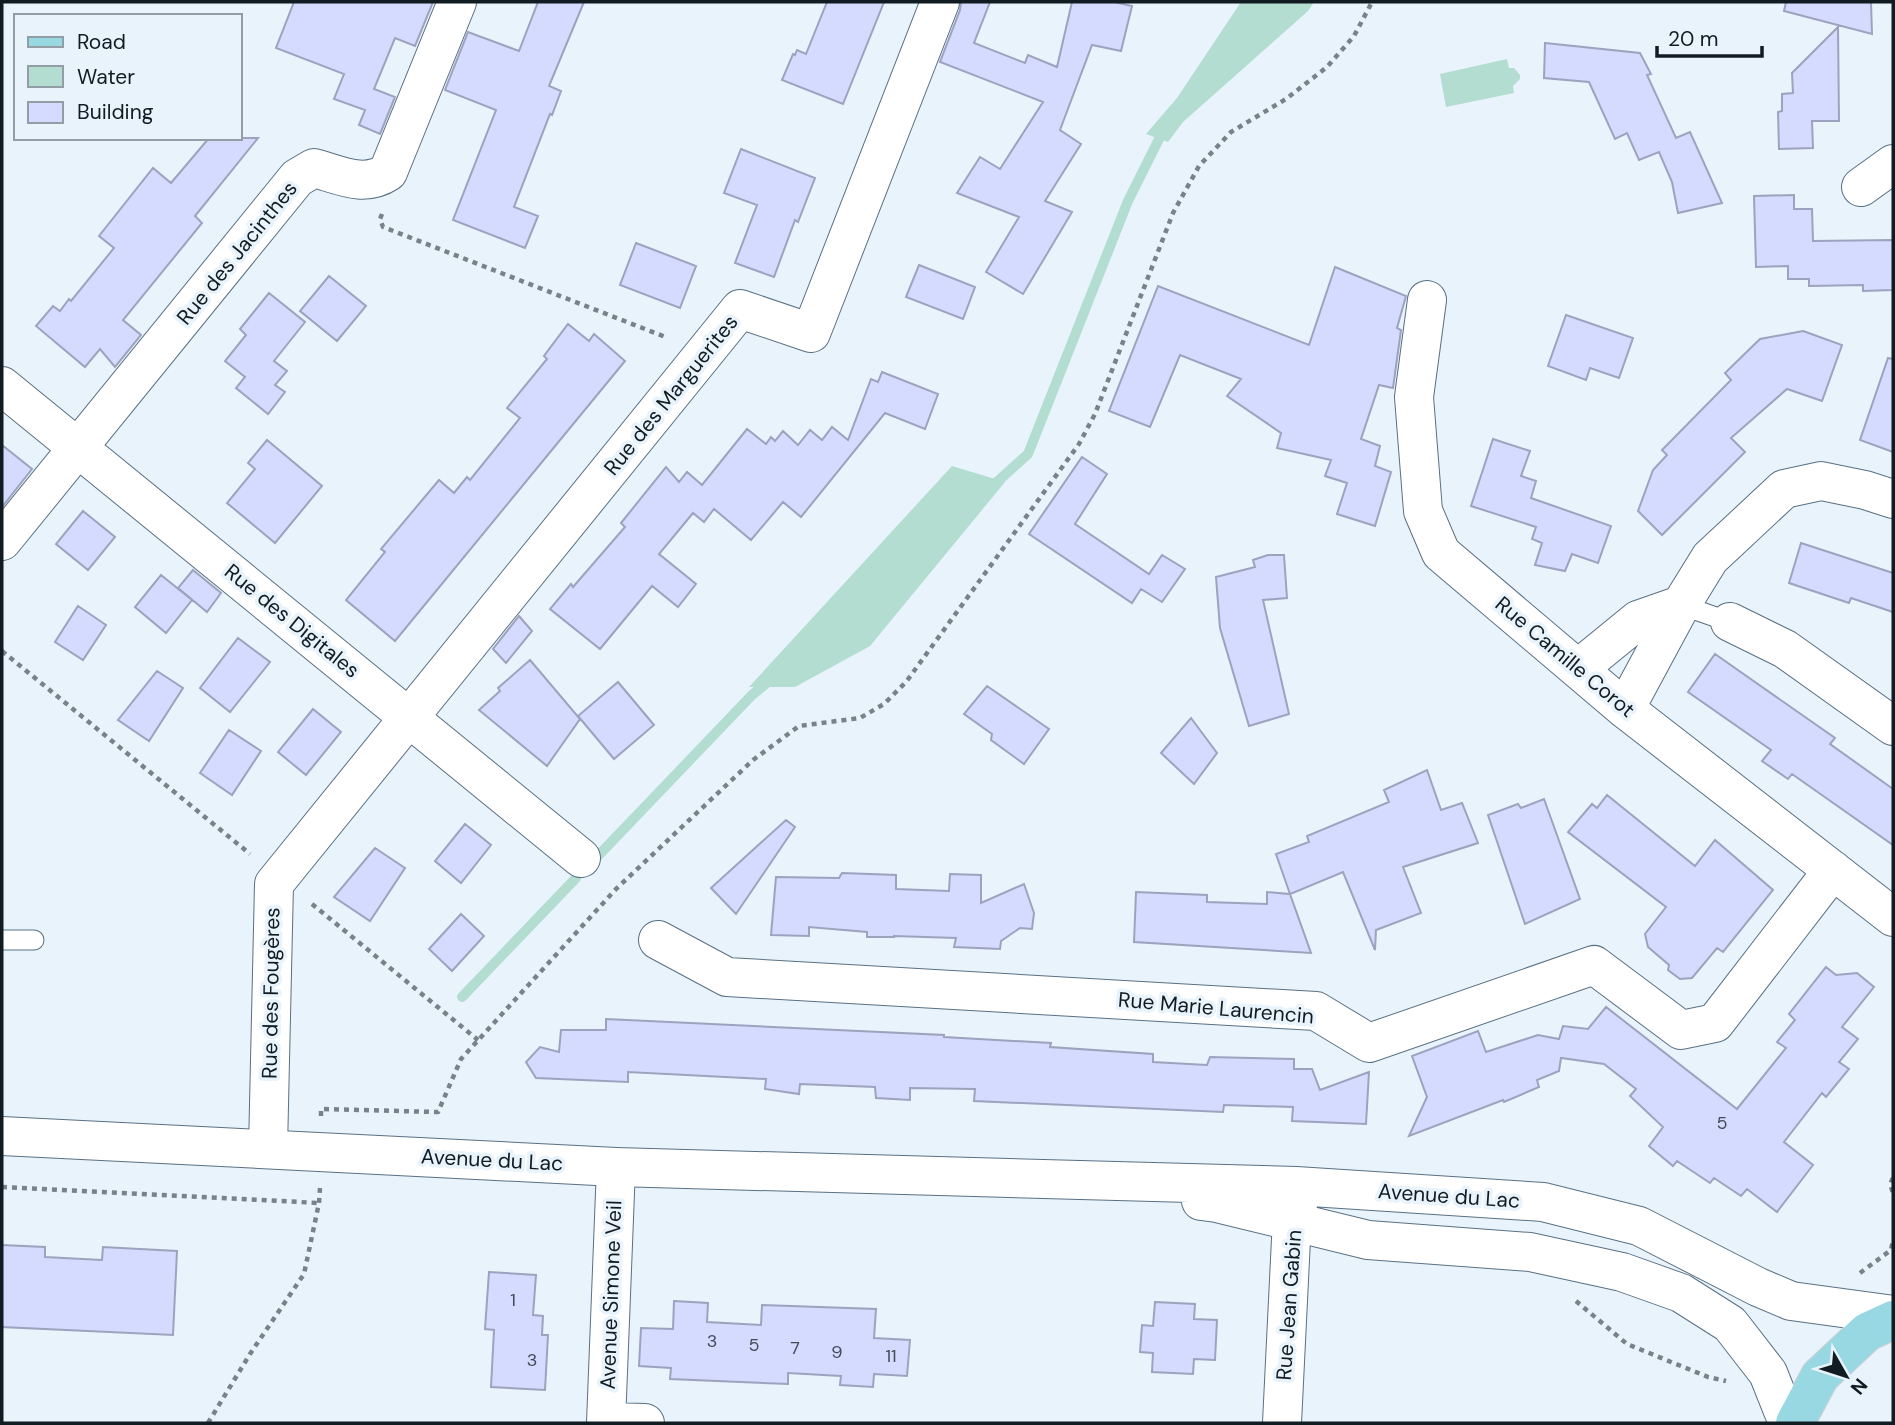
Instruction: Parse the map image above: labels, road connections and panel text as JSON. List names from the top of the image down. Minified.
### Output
{"streets":{"street":["Rue des Jacinthes","Rue des Marguerites","Rue des Digitales","Rue Camille Corot","Rue des Fougères","Rue Marie Laurencin","Avenue du Lac","Avenue Simone Veil","Rue Jean Gabin"]},"crossings":[["Rue des Jacinthes","Rue des Digitales"],["Rue des Marguerites","Rue des Digitales"],["Rue des Marguerites","Rue des Fougères"],["Rue des Digitales","Rue des Fougères"],["Rue Camille Corot","Rue Marie Laurencin"],["Rue des Fougères","Avenue du Lac"],["Avenue du Lac","Avenue Simone Veil"],["Avenue du Lac","Rue Jean Gabin"]],"house_numbers":["5","1","3","5","7","9","11","3"],"legend":["Road","Water","Building"],"scale_bar":"20 m","north":"bottom right"}
